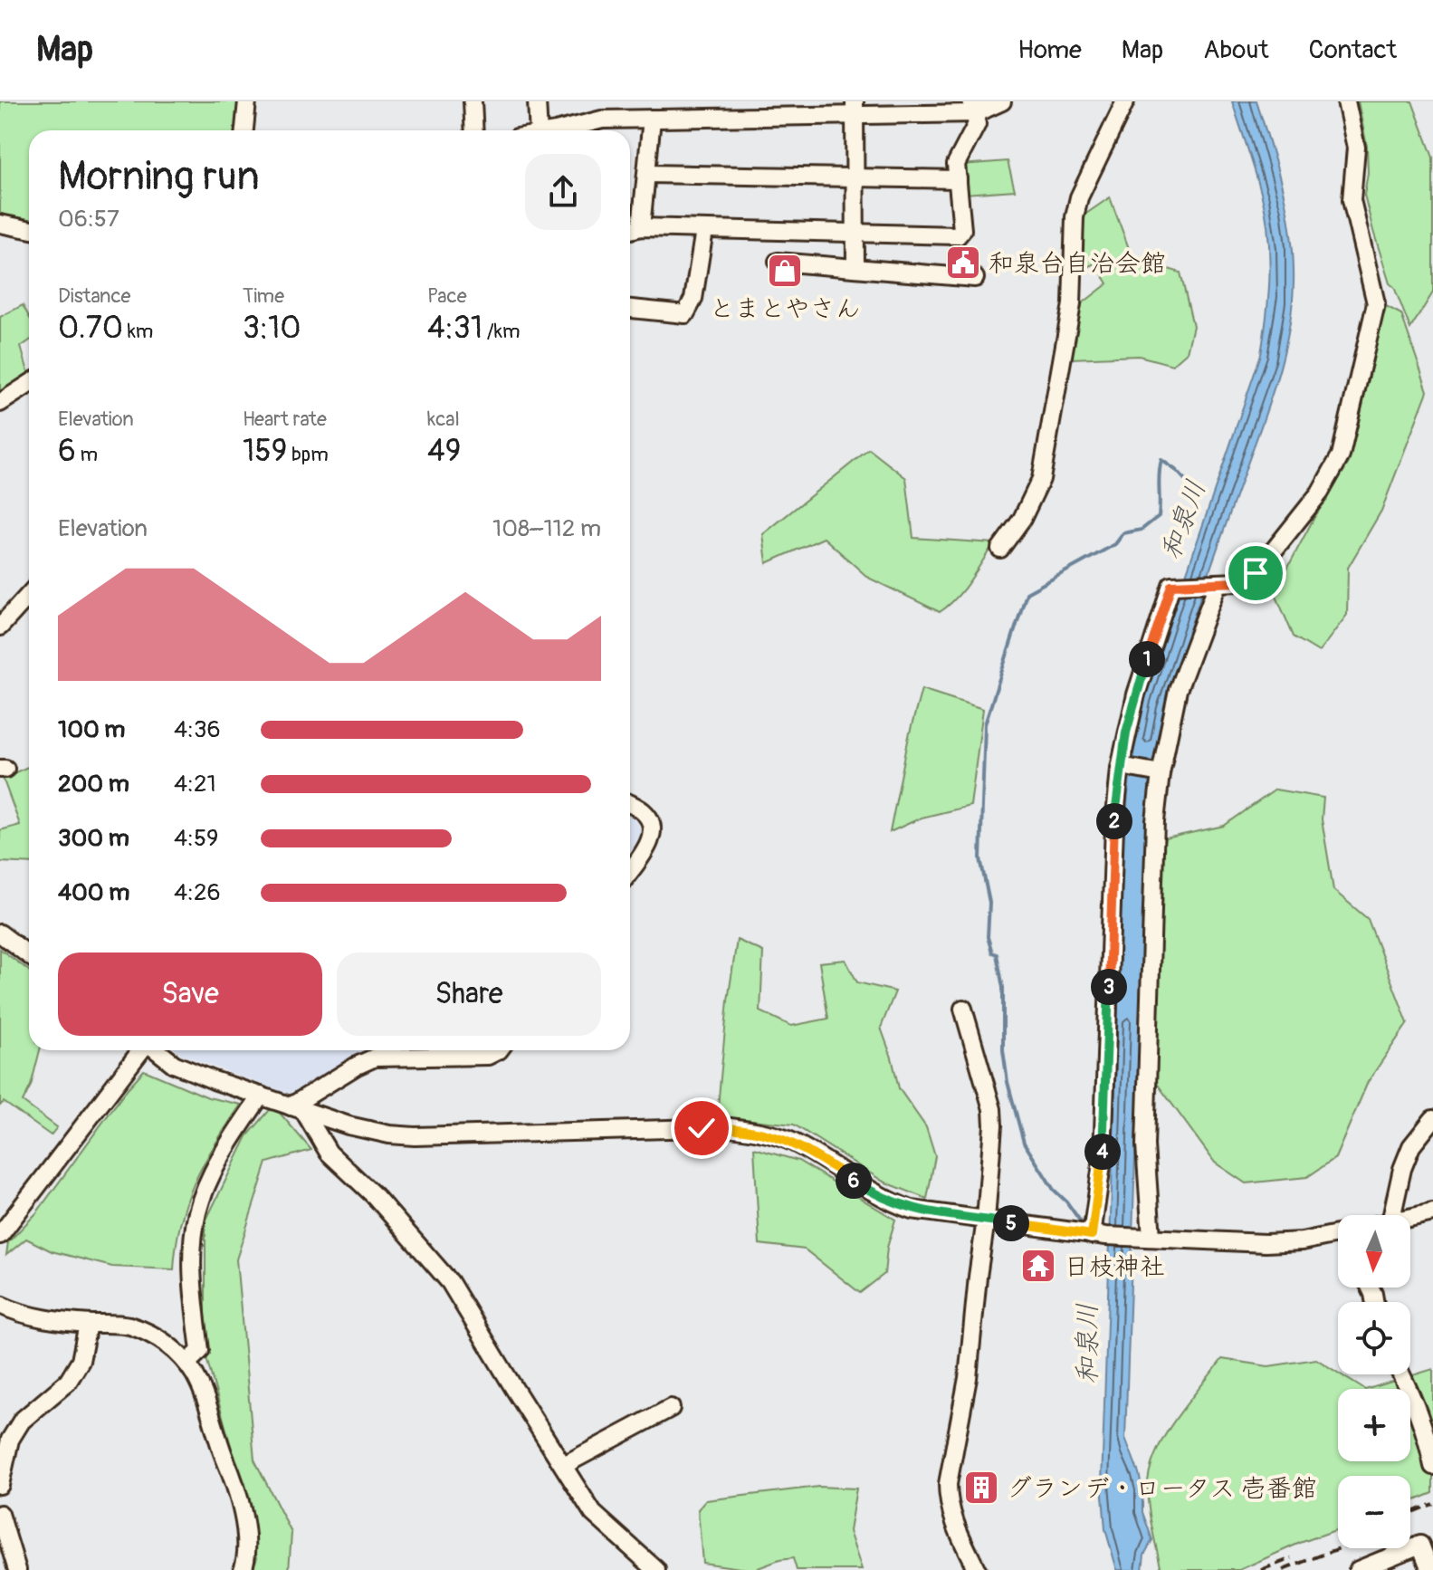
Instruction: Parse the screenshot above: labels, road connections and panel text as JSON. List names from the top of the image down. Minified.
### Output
{"water":["和泉川"],"places":{"public building":["和泉台自治会館"],"shop":["とまとやさん"],"temple":["日枝神社"],"building":["グランデ・ロータス 壱番館"]},"north":"bottom","page":{"header":"Map","nav":["Home","Map","About","Contact"],"heading":["Morning run","06:57"],"stats":[["Distance","0.70 km"],["Time","3:10"],["Pace","4:31 /km"],["Elevation","6 m"],["Heart rate","159 bpm"],["kcal","49"]],"chart":["Elevation","108–112 m"],"pins":["1","2","3","4","6","5"],"list":[{"name":"100 m","note":"4:36"},{"name":"200 m","note":"4:21"},{"name":"300 m","note":"4:59"},{"name":"400 m","note":"4:26"}],"buttons":["Save","Share"],"map_buttons":["+","−"]}}
